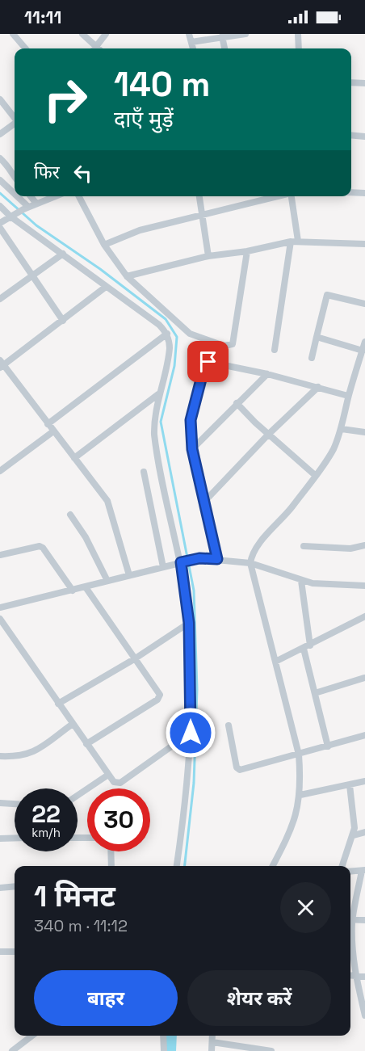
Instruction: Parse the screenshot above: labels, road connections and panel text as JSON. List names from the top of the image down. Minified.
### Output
{"page":{"status":"11:11","turn":["140 m","दाएँ मुड़ें"],"then":"फिर","speed":"22 km/h","limit":"30","heading":["1 मिनट","340 m · 11:12"],"buttons":["बाहर","शेयर करें"]}}
